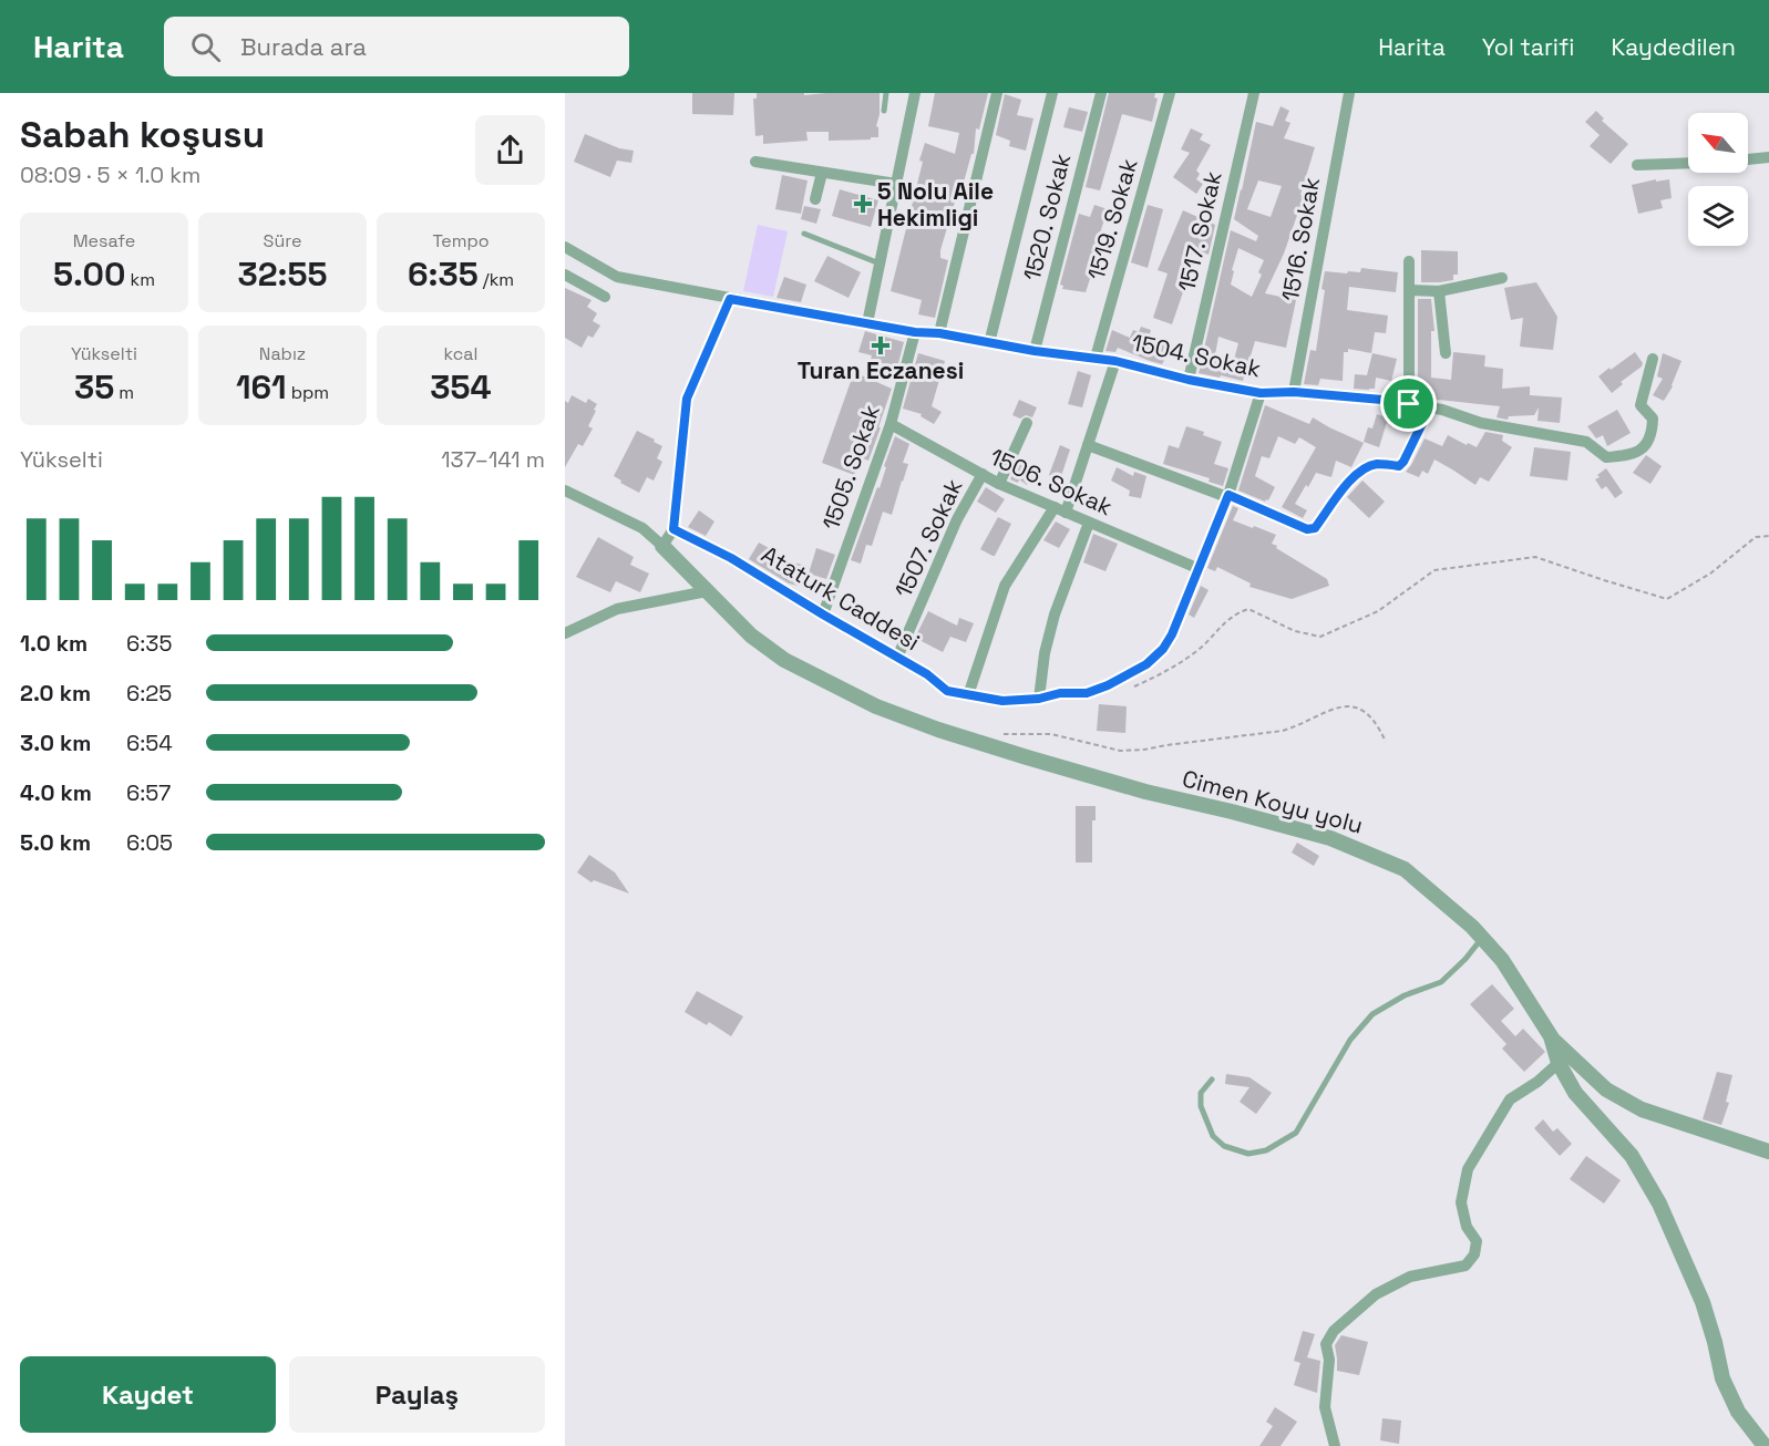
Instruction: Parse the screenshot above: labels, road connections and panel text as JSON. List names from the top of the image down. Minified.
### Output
{"streets":{"street":["1520. Sokak","1519. Sokak","1517. Sokak","1516. Sokak","1504. Sokak","1505. Sokak","1506. Sokak","1507. Sokak","Ataturk Caddesi","Cimen Koyu yolu"]},"crossings":[["1520. Sokak","1504. Sokak"],["1519. Sokak","1504. Sokak"],["1517. Sokak","1504. Sokak"],["1516. Sokak","1504. Sokak"],["1504. Sokak","1505. Sokak"],["1504. Sokak","Ataturk Caddesi"],["1505. Sokak","1506. Sokak"],["1505. Sokak","Ataturk Caddesi"],["1506. Sokak","1507. Sokak"],["1506. Sokak","Ataturk Caddesi"],["1507. Sokak","Ataturk Caddesi"]],"places":{"health":["5 Nolu Aile Hekimligi","Turan Eczanesi"]},"north":"top left","page":{"header":"Harita","search":"Burada ara","nav":["Harita","Yol tarifi","Kaydedilen"],"heading":["Sabah koşusu","08:09 · 5 × 1.0 km"],"stats":[["Mesafe","5.00 km"],["Süre","32:55"],["Tempo","6:35 /km"],["Yükselti","35 m"],["Nabız","161 bpm"],["kcal","354"]],"chart":["Yükselti","137–141 m"],"list":[{"name":"1.0 km","note":"6:35"},{"name":"2.0 km","note":"6:25"},{"name":"3.0 km","note":"6:54"},{"name":"4.0 km","note":"6:57"},{"name":"5.0 km","note":"6:05"}],"buttons":["Kaydet","Paylaş"]}}
